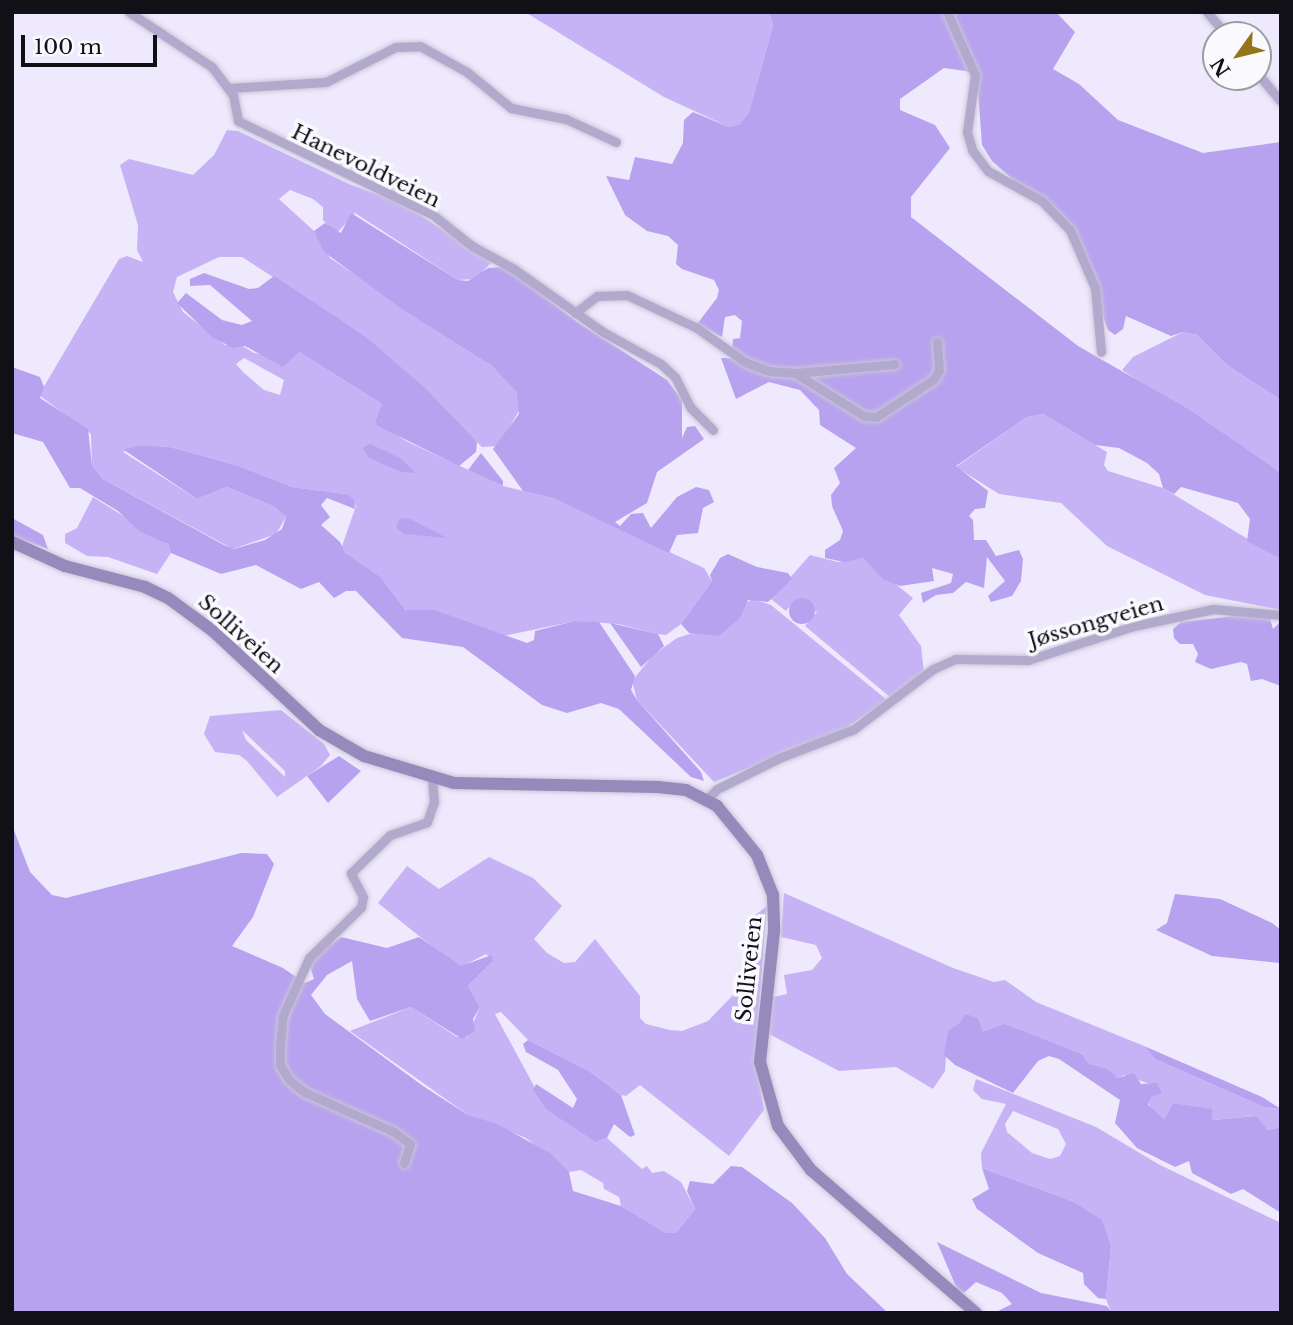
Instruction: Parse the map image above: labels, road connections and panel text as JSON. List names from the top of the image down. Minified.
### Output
{"streets":{"street":["Hanevoldveien","Jøssongveien","Solliveien"]},"crossings":[["Jøssongveien","Solliveien"]],"scale_bar":"100 m","north":"bottom left"}
